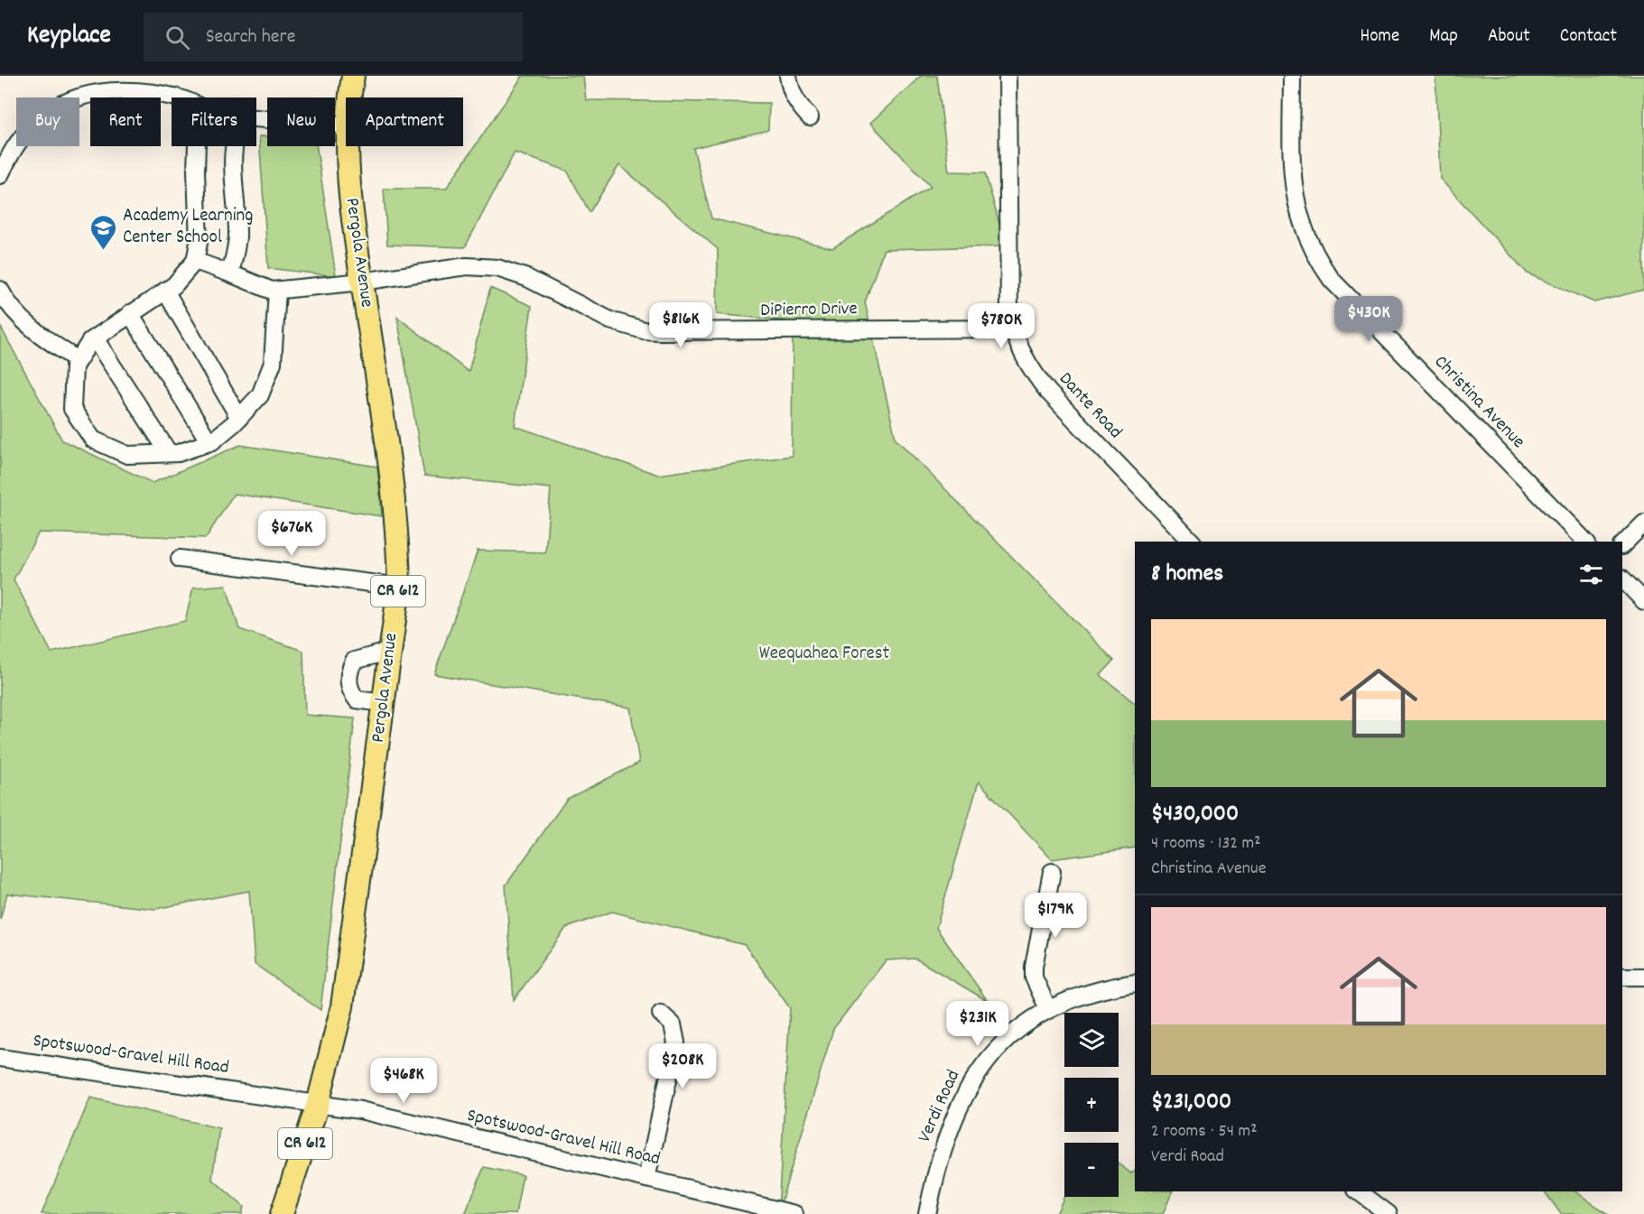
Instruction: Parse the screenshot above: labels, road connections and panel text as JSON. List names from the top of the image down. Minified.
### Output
{"streets":{"main road":["Pergola Avenue","CR 612"],"street":["DiPierro Drive","Christina Avenue","Dante Road","Spotswood-Gravel Hill Road","Verdi Road"]},"crossings":[["Pergola Avenue","DiPierro Drive"],["Pergola Avenue","CR 612"],["Pergola Avenue","Spotswood-Gravel Hill Road"],["DiPierro Drive","Dante Road"],["CR 612","Spotswood-Gravel Hill Road"]],"parks":["Weequahea Forest"],"places":{"school or university":["Academy Learning Center School"]},"page":{"header":"Keyplace","search":"Search here","nav":["Home","Map","About","Contact"],"chip":["Buy","Rent","Filters","New","Apartment"],"price":["$430K","$816K","$780K","$676K","$179K","$231K","$208K","$468K"],"heading":"8 homes","list":[{"name":"$430,000","note":"4 rooms · 132 m² · Christina Avenue"},{"name":"$231,000","note":"2 rooms · 54 m² · Verdi Road"}],"map_buttons":["+","−"]}}
